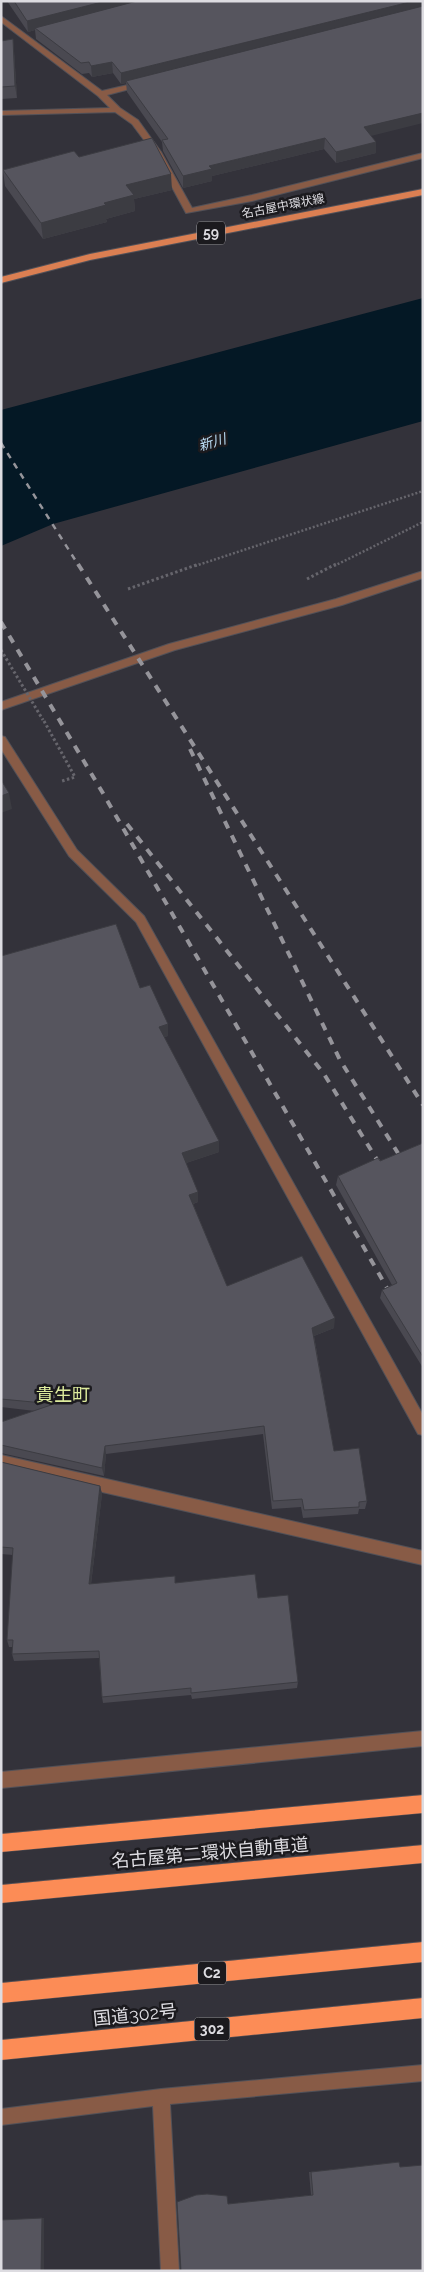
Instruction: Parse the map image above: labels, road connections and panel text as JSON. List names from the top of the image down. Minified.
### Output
{"streets":{"highway":["名古屋第二環状自動車道","C2","国道302号","302"],"main road":["名古屋中環状線","59"]},"districts":["貴生町"],"water":["新川"]}
